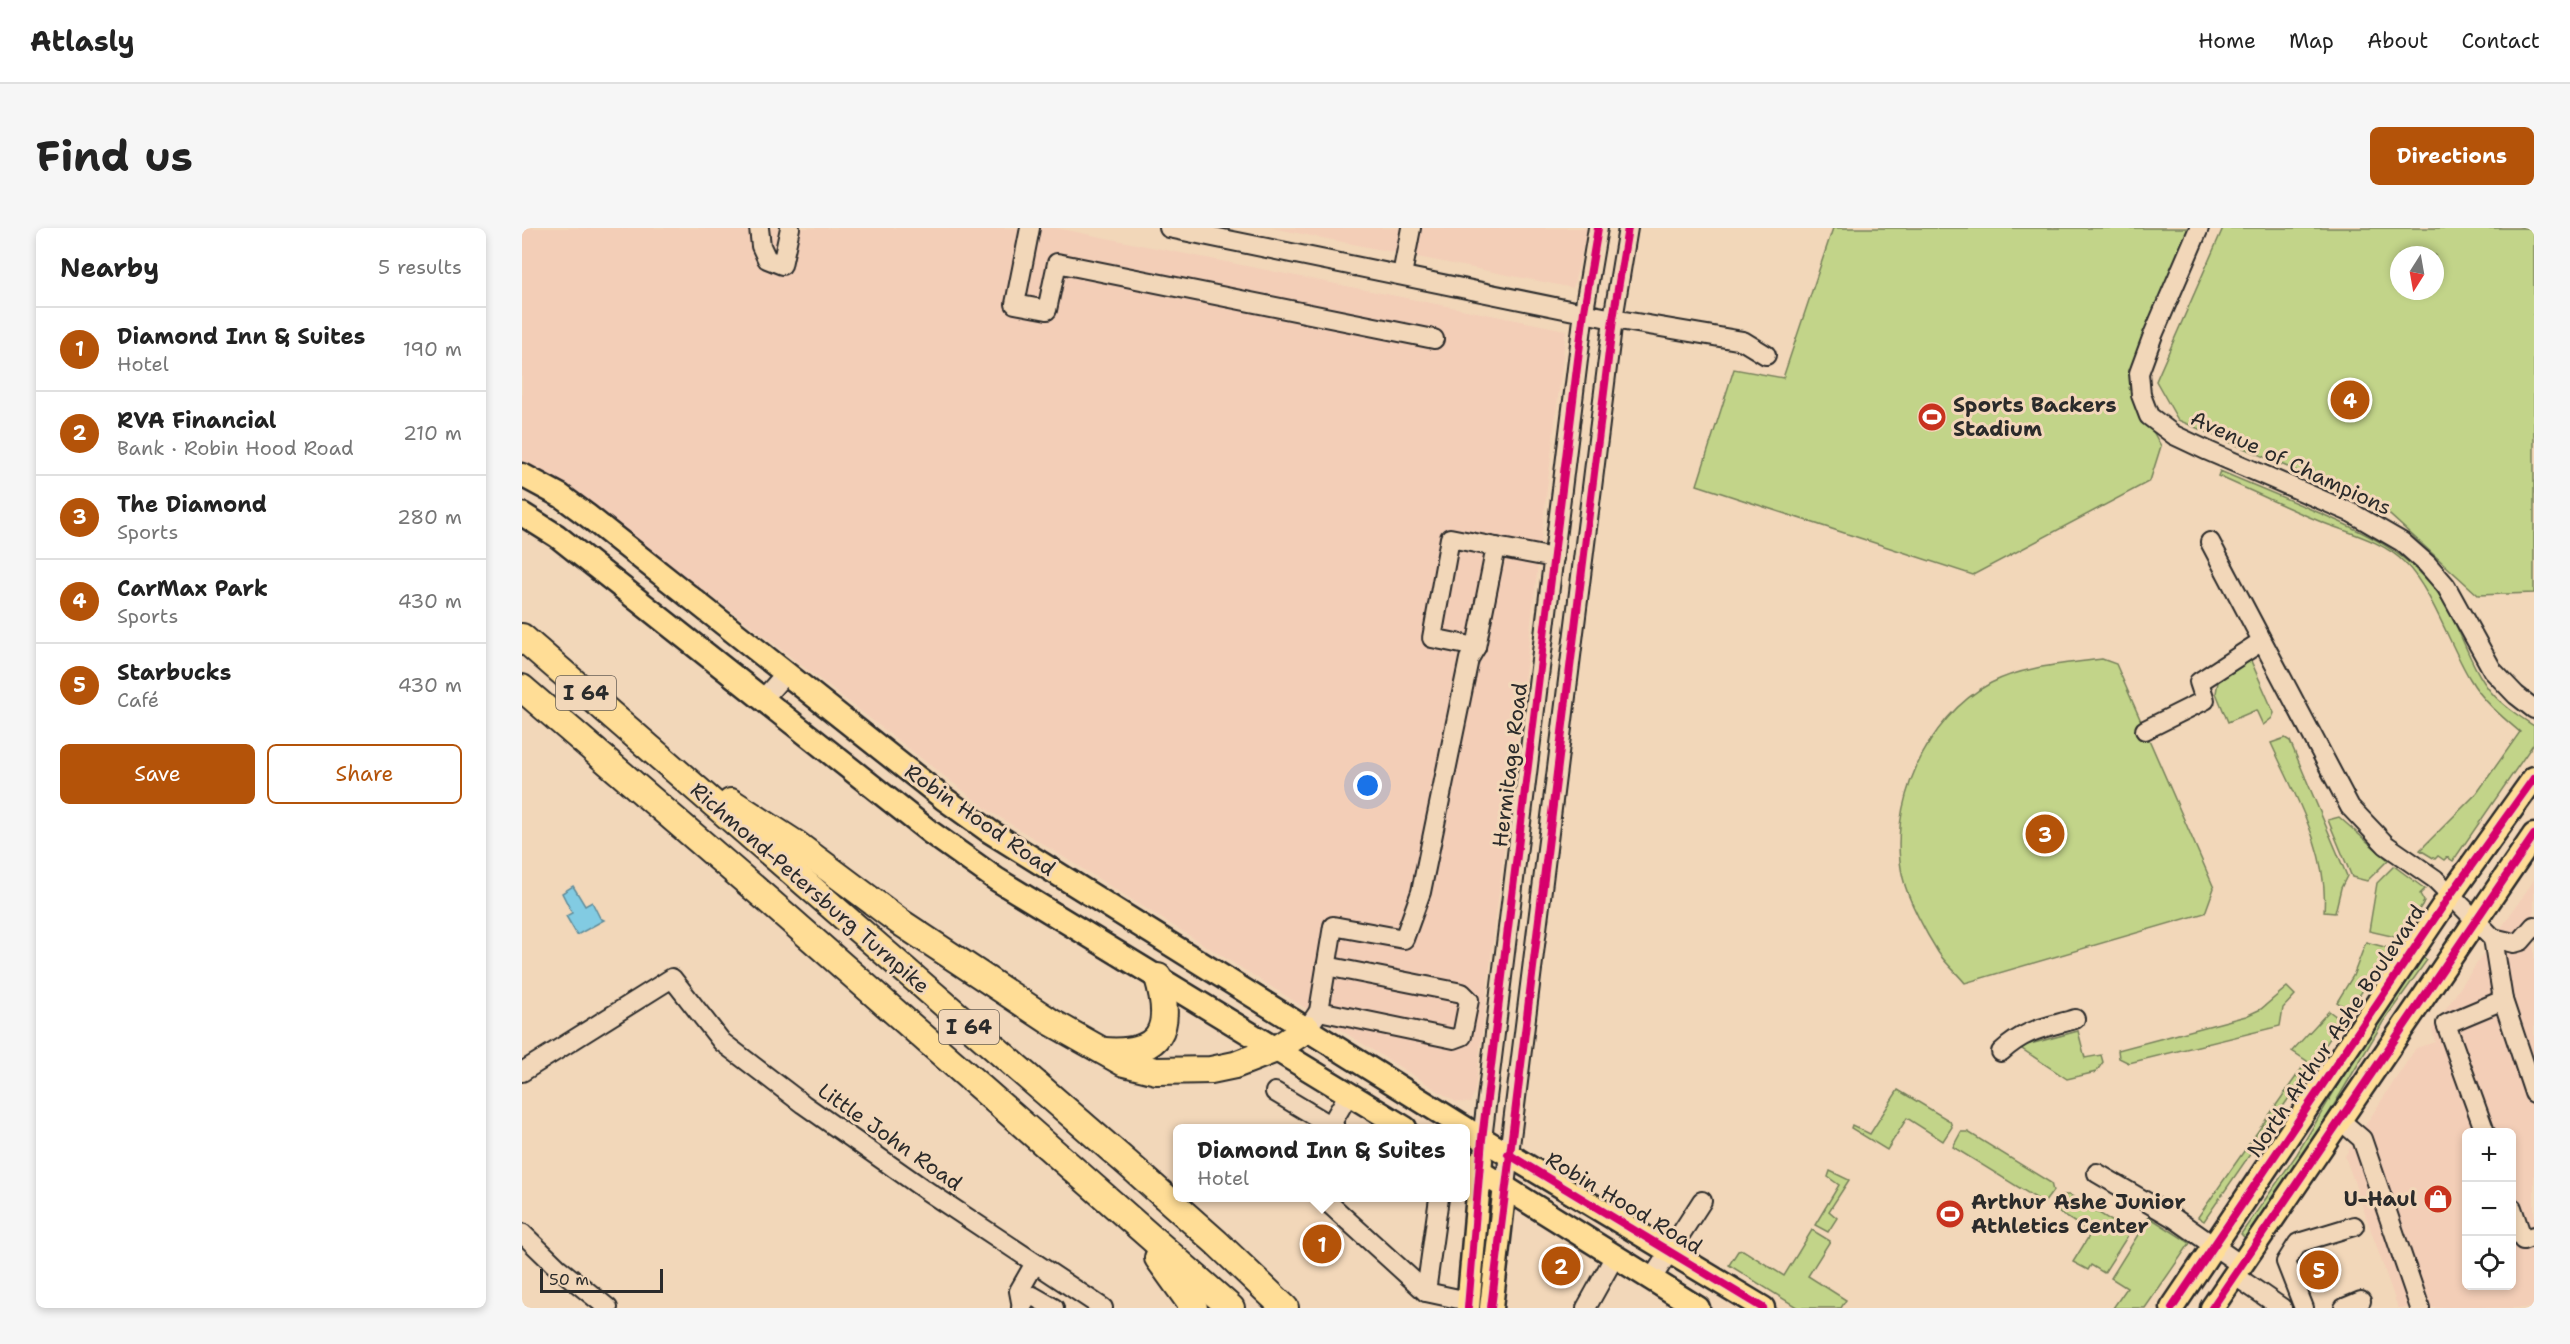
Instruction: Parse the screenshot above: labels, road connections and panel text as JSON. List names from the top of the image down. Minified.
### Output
{"streets":{"highway":["I 64","Richmond-Petersburg Turnpike"],"main road":["Hermitage Road","Robin Hood Road","North Arthur Ashe Boulevard"],"street":["Avenue of Champions","Little John Road"]},"crossings":[["Hermitage Road","Robin Hood Road"]],"places":{"sports":["Sports Backers Stadium","Arthur Ashe Junior Athletics Center"],"shop":["U-Haul"]},"scale_bar":"50 m","north":"bottom","page":{"header":"Atlasly","nav":["Home","Map","About","Contact"],"buttons":["Directions",["Save","Share"]],"title":"Find us","heading":["Nearby","5 results"],"list":[{"mark":"1","name":"Diamond Inn & Suites","note":"Hotel","value":"190 m"},{"mark":"2","name":"RVA Financial","note":"Bank · Robin Hood Road","value":"210 m"},{"mark":"3","name":"The Diamond","note":"Sports","value":"280 m"},{"mark":"4","name":"CarMax Park","note":"Sports","value":"430 m"},{"mark":"5","name":"Starbucks","note":"Café","value":"430 m"}],"pins":["4","3","1","2","5"],"popup":["Diamond Inn & Suites","Hotel"],"map_buttons":["+","−"],"scale":"50 m"}}
